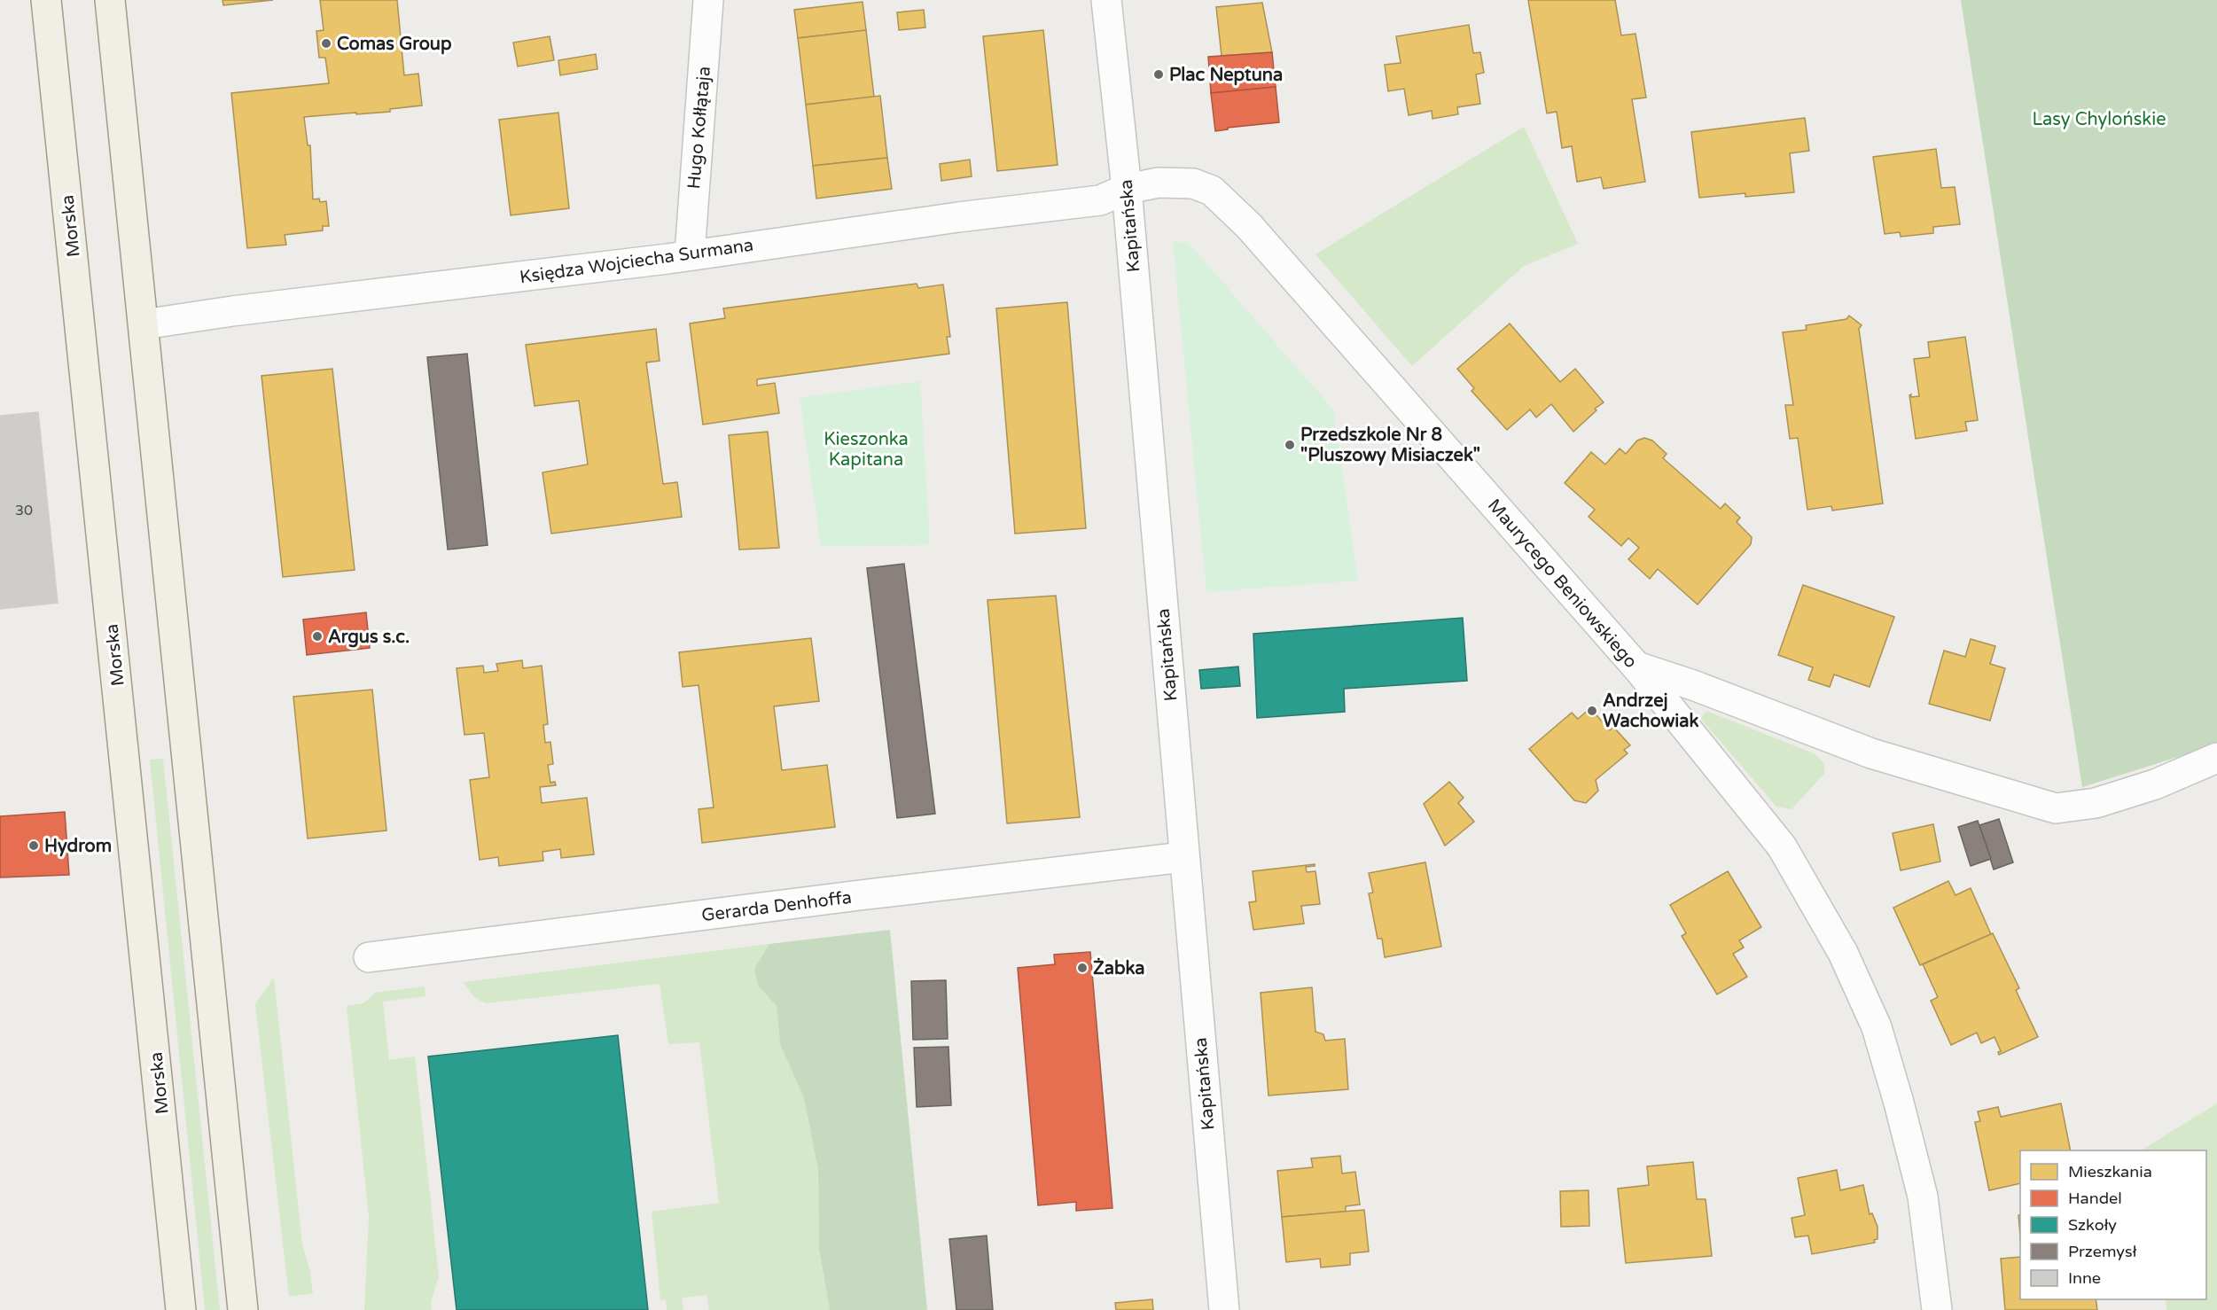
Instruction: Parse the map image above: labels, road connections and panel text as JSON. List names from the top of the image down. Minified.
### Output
{"streets":{"main road":["Morska"],"street":["Hugo Kołłątaja","Kapitańska","Księdza Wojciecha Surmana","Maurycego Beniowskiego","Gerarda Denhoffa"]},"crossings":[["Hugo Kołłątaja","Księdza Wojciecha Surmana"],["Kapitańska","Księdza Wojciecha Surmana"],["Kapitańska","Maurycego Beniowskiego"],["Kapitańska","Gerarda Denhoffa"],["Księdza Wojciecha Surmana","Maurycego Beniowskiego"]],"parks":["Lasy Chylońskie","Kieszonka Kapitana"],"places":["Comas Group","Plac Neptuna","Przedszkole Nr 8 \"Pluszowy Misiaczek\"","Argus s.c.","Andrzej Wachowiak","Hydrom","Żabka"],"house_numbers":["30"],"legend":["Mieszkania","Handel","Szkoły","Przemysł","Inne"]}
